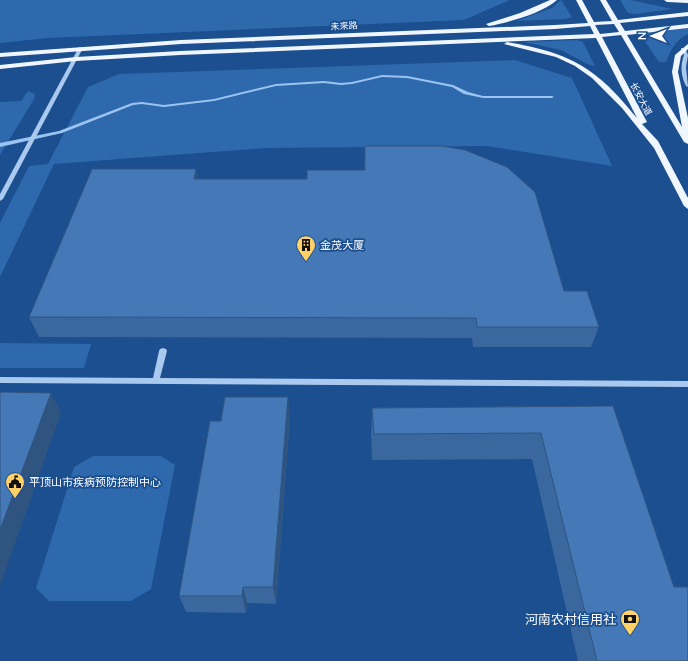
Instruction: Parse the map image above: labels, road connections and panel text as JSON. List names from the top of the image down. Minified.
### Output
{"streets":{"main road":["未来路","长安大道"]},"crossings":[["未来路","长安大道"]],"places":{"building":["金茂大厦"],"public building":["平顶山市疾病预防控制中心"],"bank":["河南农村信用社"]},"north":"left"}
